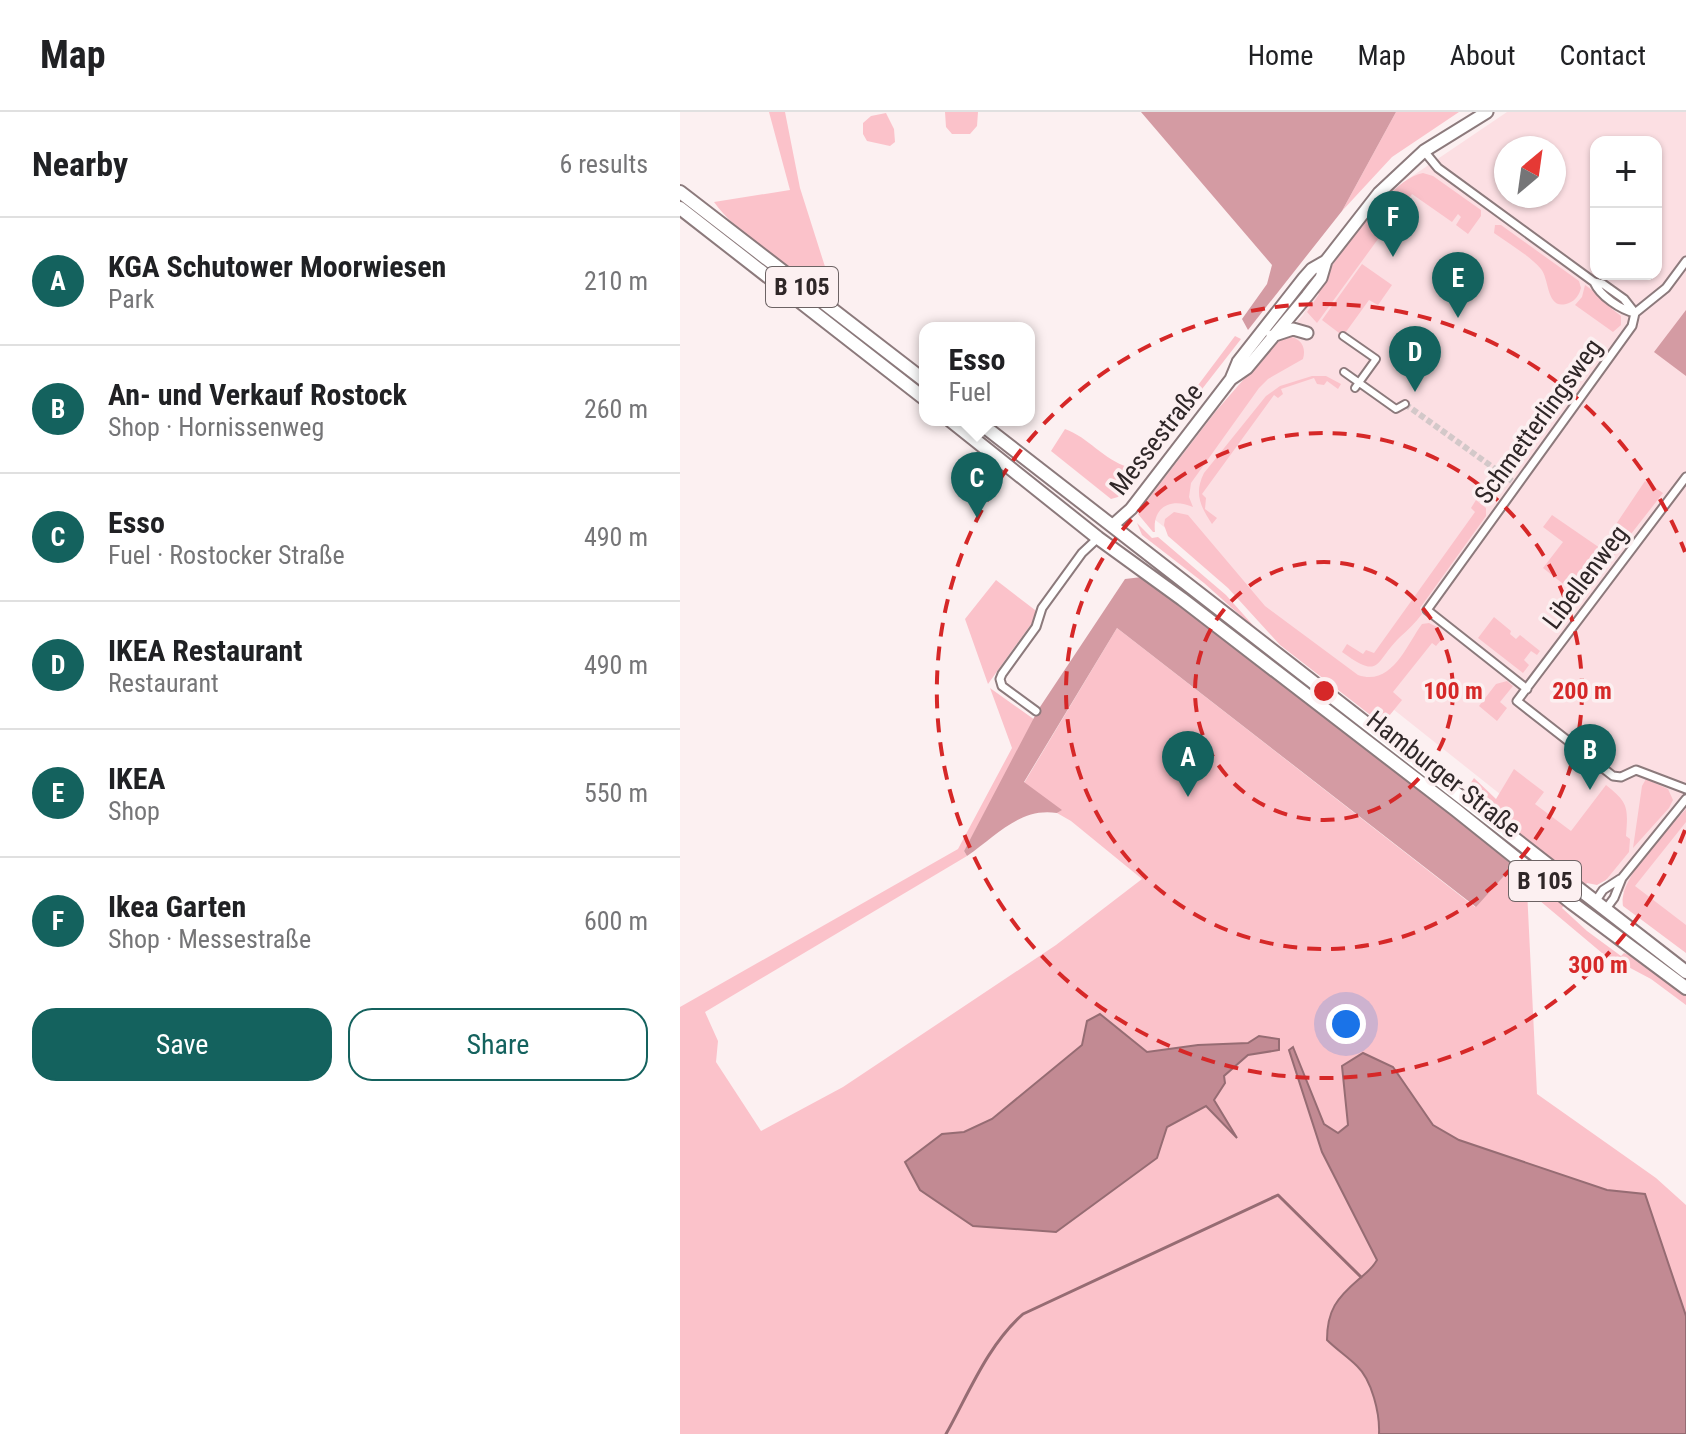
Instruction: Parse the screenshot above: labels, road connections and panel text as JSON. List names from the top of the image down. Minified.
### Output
{"streets":{"main road":["B 105","Messestraße","Hamburger Straße"],"street":["Schmetterlingsweg","Libellenweg"]},"crossings":[["B 105","Messestraße"],["B 105","Hamburger Straße"],["Schmetterlingsweg","Libellenweg"],["Messestraße","Hamburger Straße"]],"north":"top right","page":{"header":"Map","nav":["Home","Map","About","Contact"],"heading":["Nearby","6 results"],"map_buttons":["+","−"],"pins":["F","E","D","C","B","A"],"list":[{"mark":"A","name":"KGA Schutower Moorwiesen","note":"Park","value":"210 m"},{"mark":"B","name":"An- und Verkauf Rostock","note":"Shop · Hornissenweg","value":"260 m"},{"mark":"C","name":"Esso","note":"Fuel · Rostocker Straße","value":"490 m"},{"mark":"D","name":"IKEA Restaurant","note":"Restaurant","value":"490 m"},{"mark":"E","name":"IKEA","note":"Shop","value":"550 m"},{"mark":"F","name":"Ikea Garten","note":"Shop · Messestraße","value":"600 m"}],"popup":["Esso","Fuel"],"buttons":["Save","Share"]},"rings":["100 m","200 m","300 m"]}
